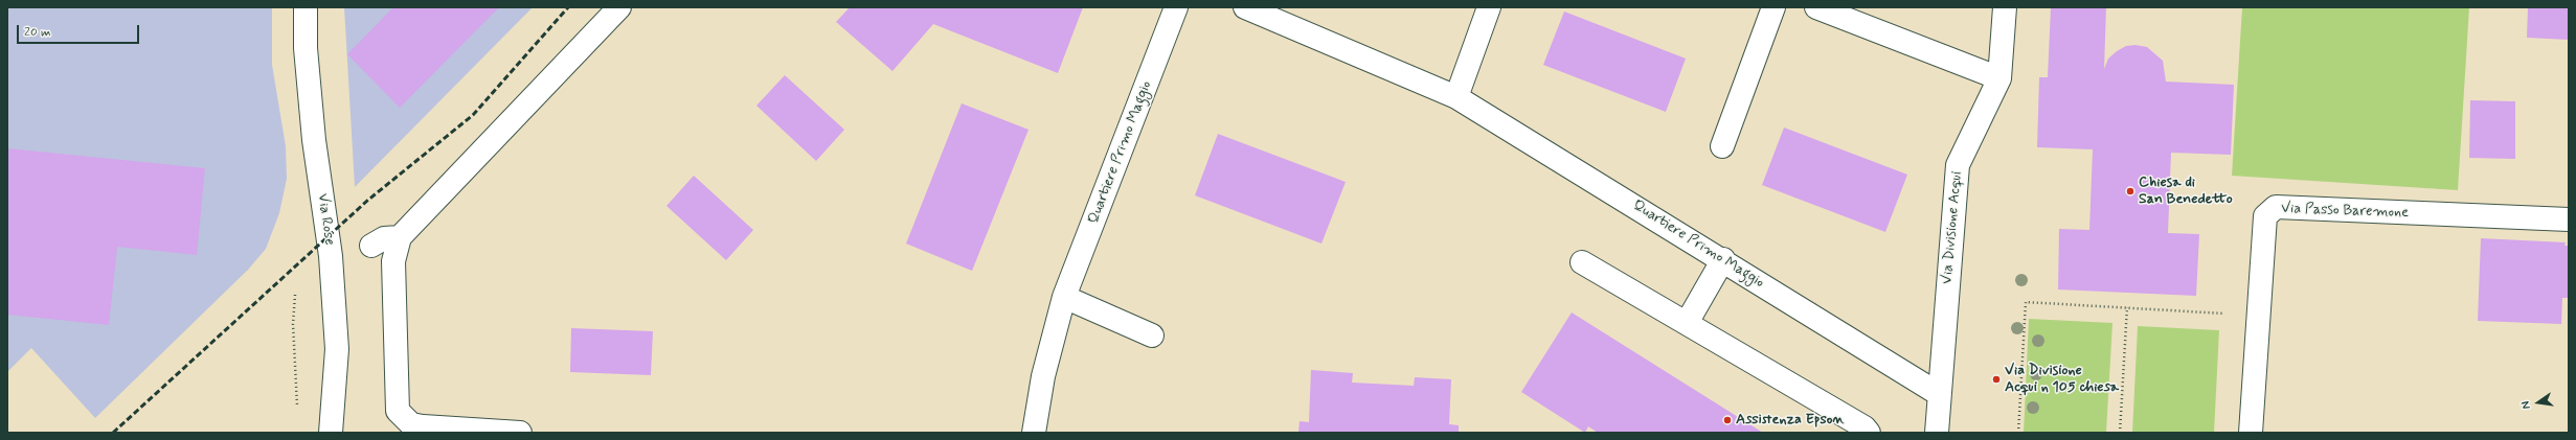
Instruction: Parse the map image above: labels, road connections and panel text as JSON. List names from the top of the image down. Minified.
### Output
{"streets":{"street":["Quartiere Primo Maggio","Via Passo Baremone","Via Rose","Via Divisione Acqui"]},"crossings":[["Quartiere Primo Maggio","Via Divisione Acqui"]],"places":["Chiesa di San Benedetto","Via Divisione Acqui n 105 chiesa","Assistenza Epson"],"scale_bar":"20 m","north":"left"}
